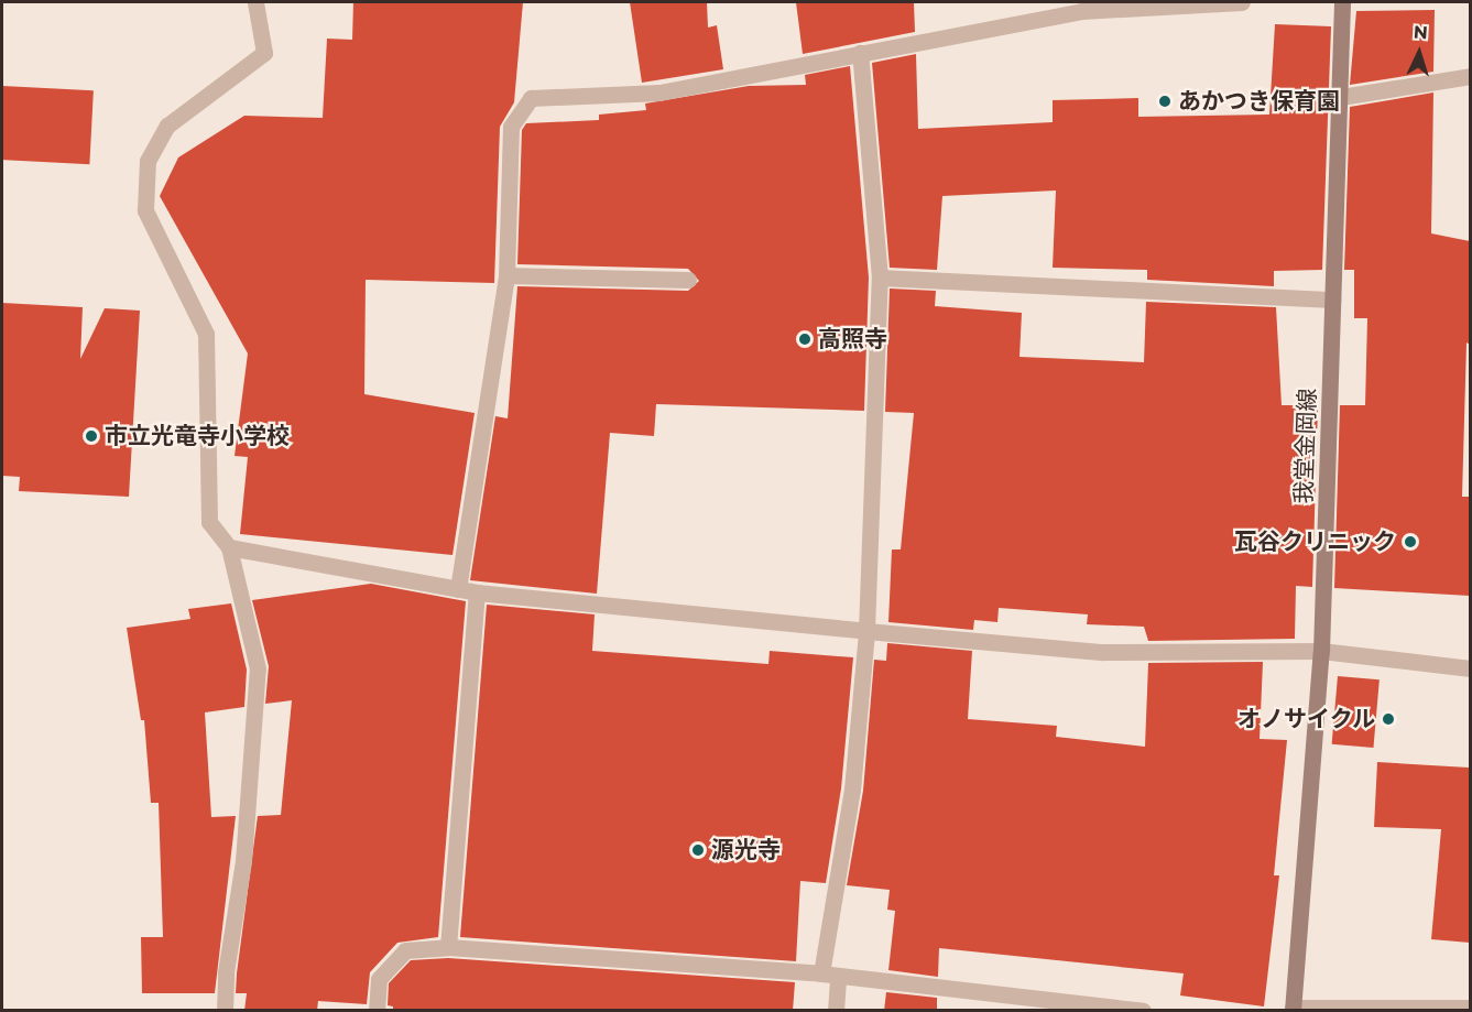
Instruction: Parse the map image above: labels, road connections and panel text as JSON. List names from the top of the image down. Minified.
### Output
{"streets":{"main road":["我堂金岡線"]},"places":["あかつき保育園","高照寺","市立光竜寺小学校","瓦谷クリニック","オノサイクル","源光寺"],"north":"top"}
